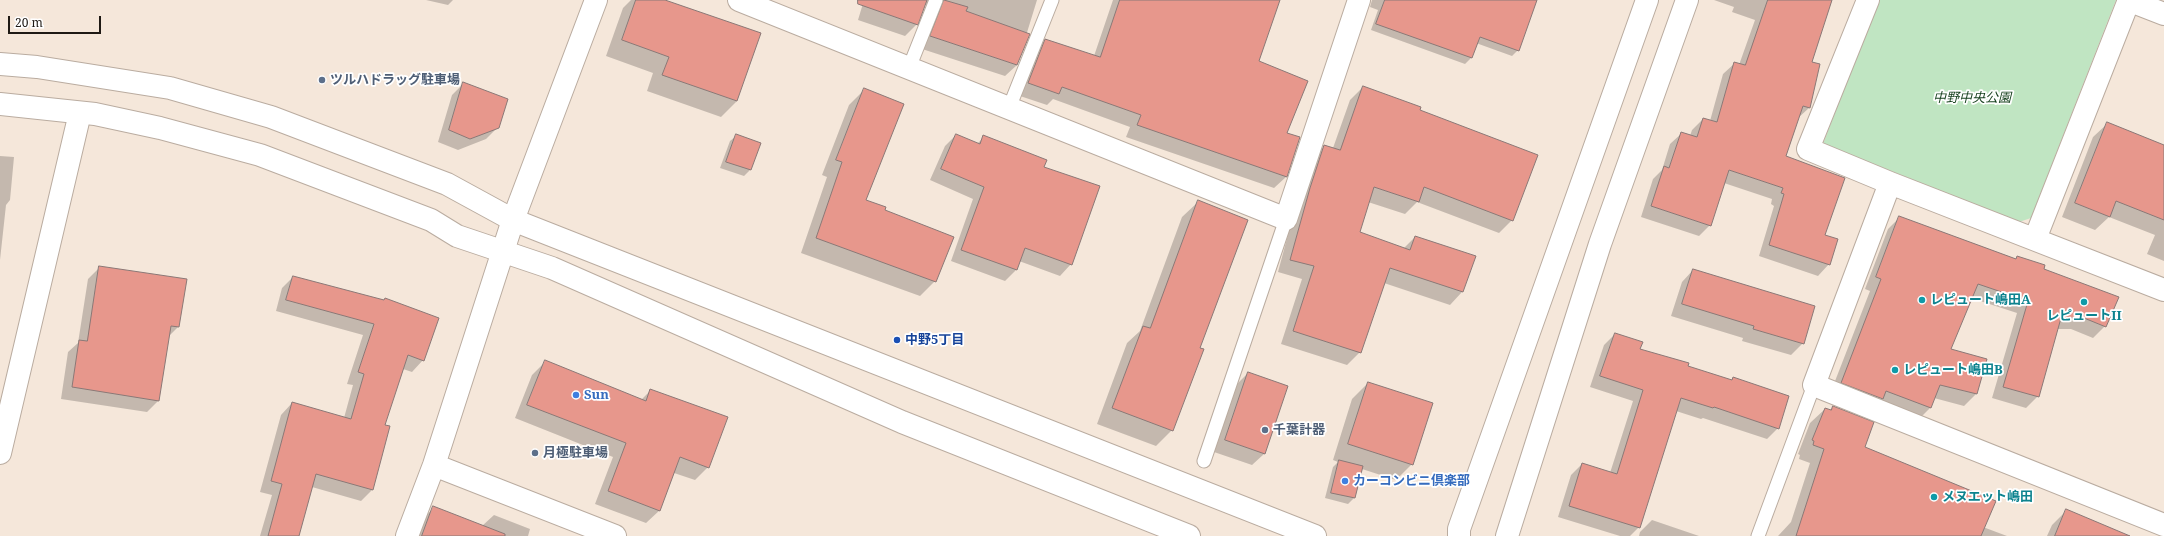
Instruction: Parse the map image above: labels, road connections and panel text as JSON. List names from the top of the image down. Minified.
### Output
{"parks":["中野中央公園"],"places":["ツルハドラッグ駐車場","レピュート嶋田A","レピュートII","中野5丁目","レピュート嶋田B","Sun","千葉計器","月極駐車場","カーコンビニ倶楽部","メヌエット嶋田"],"scale_bar":"20 m"}
